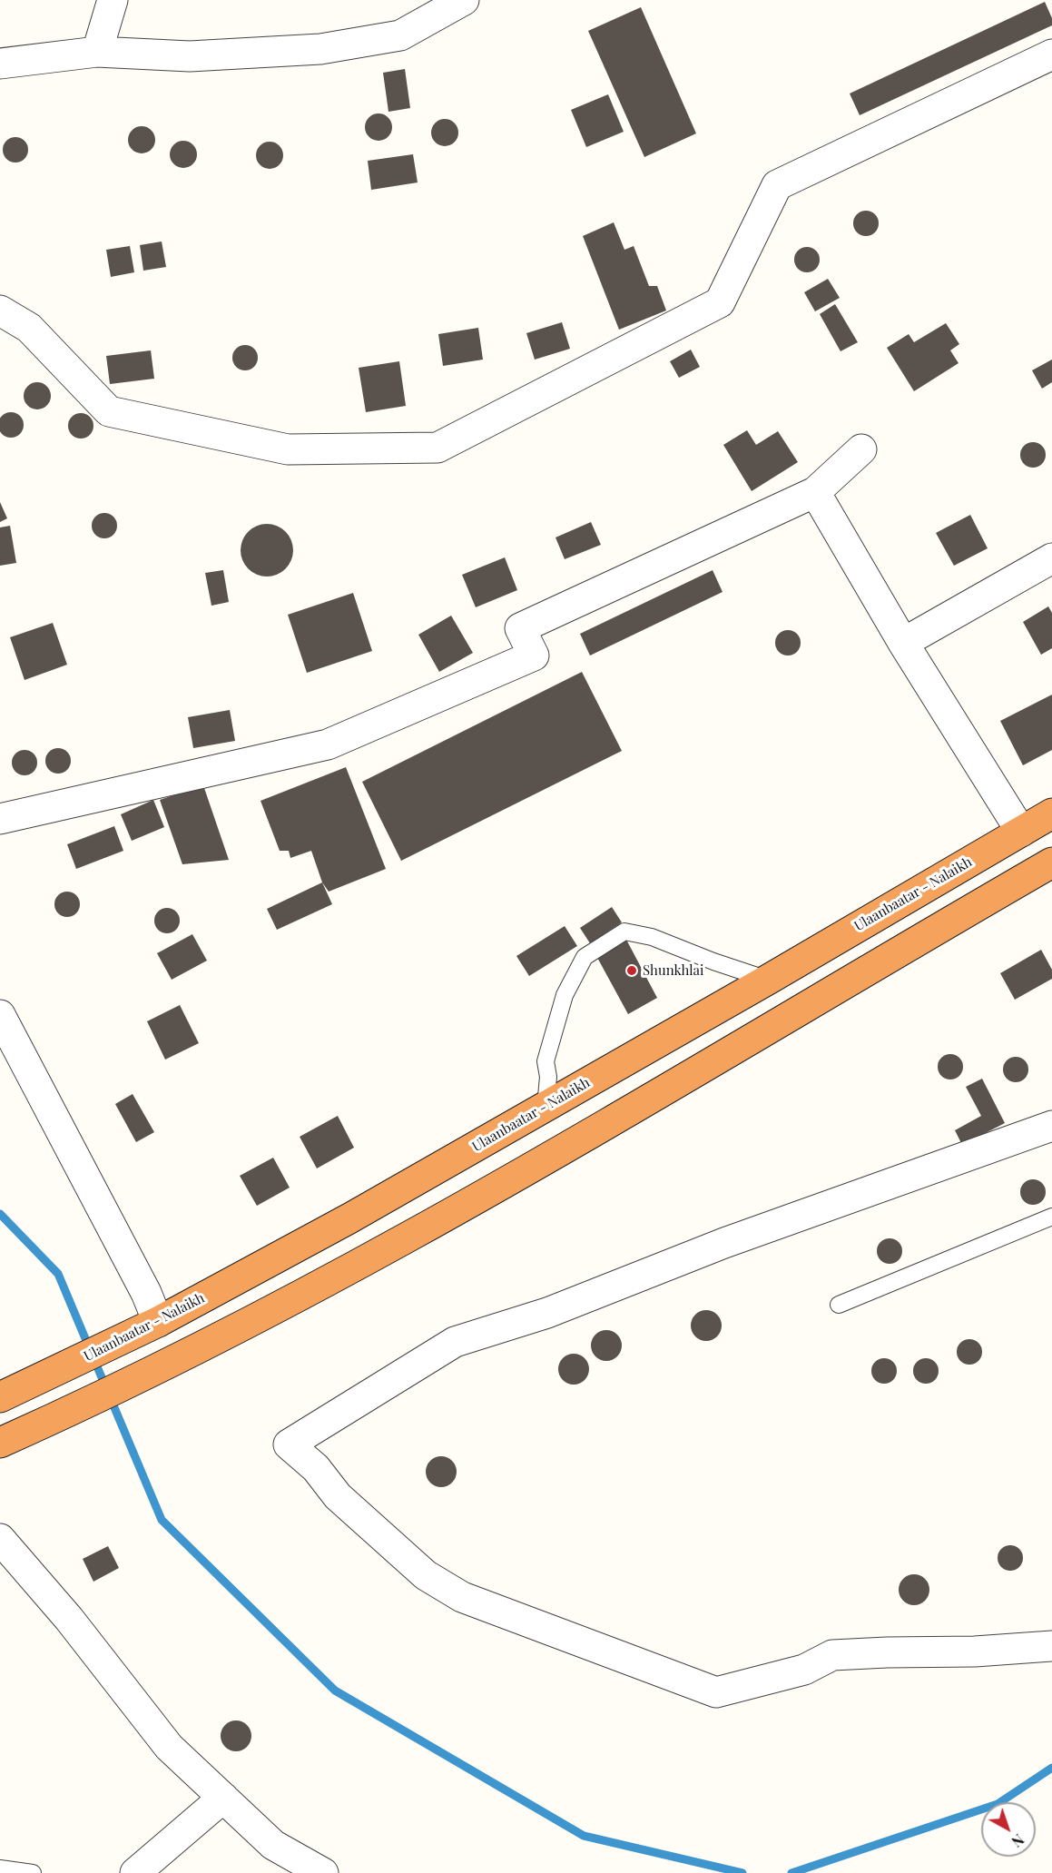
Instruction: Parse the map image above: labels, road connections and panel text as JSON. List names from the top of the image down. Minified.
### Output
{"streets":{"highway":["Ulaanbaatar - Nalaikh"]},"places":["Shunkhlai"],"north":"bottom right"}
